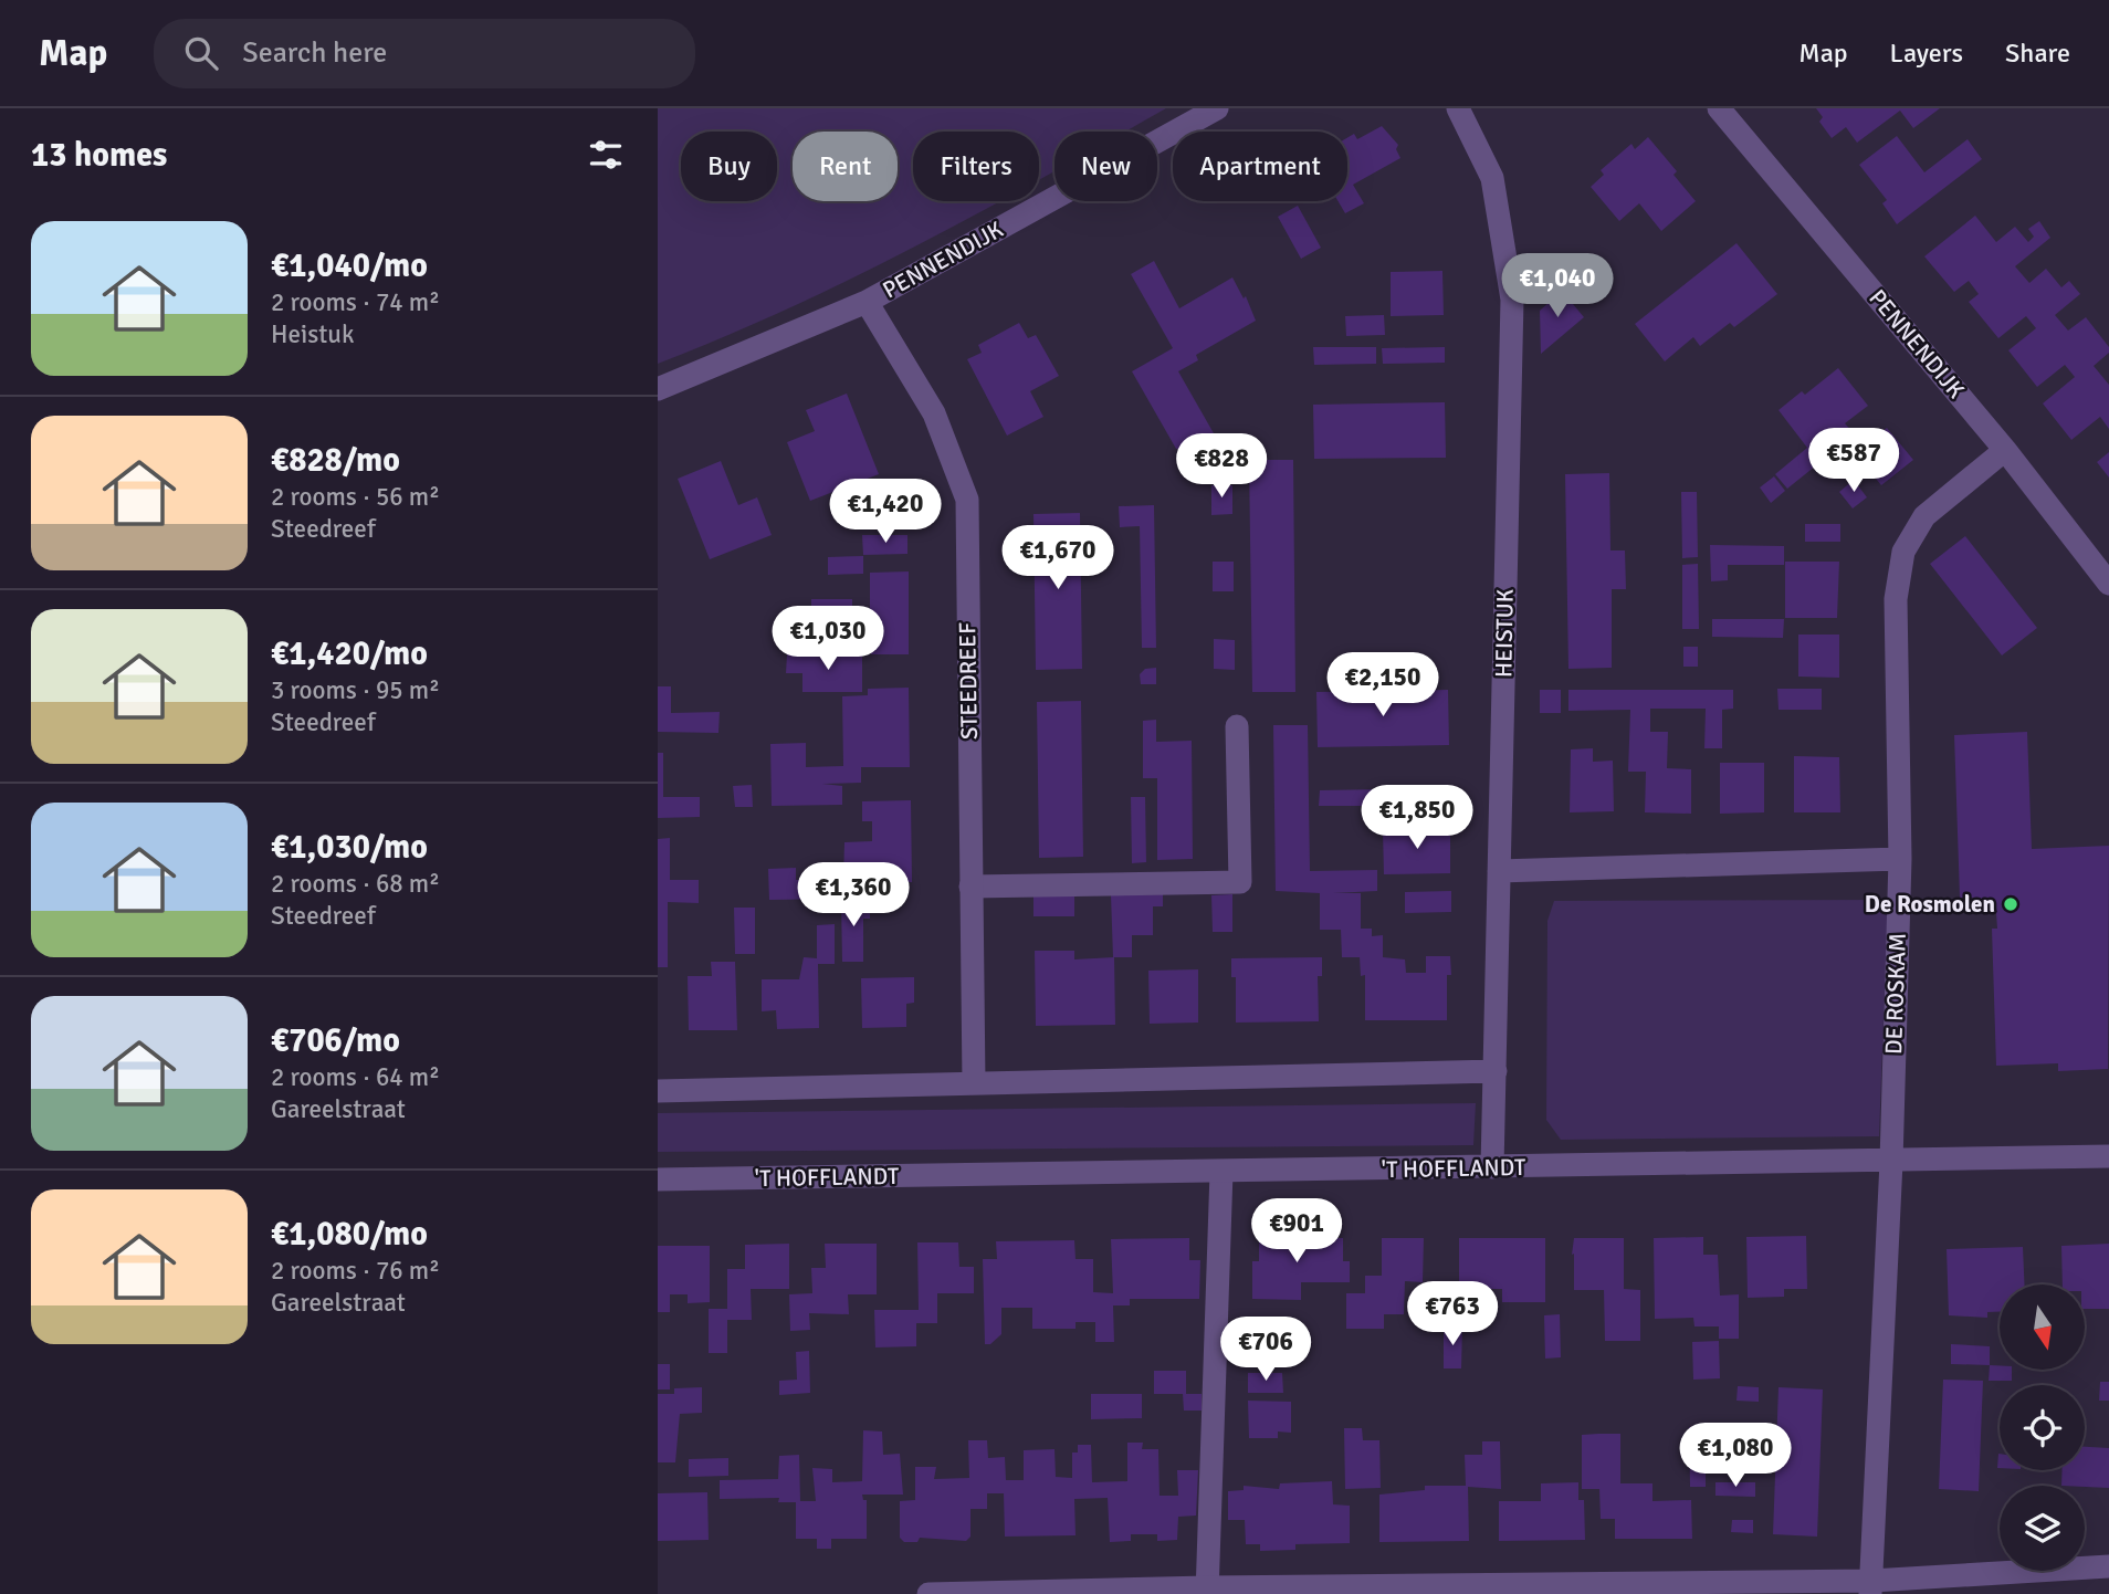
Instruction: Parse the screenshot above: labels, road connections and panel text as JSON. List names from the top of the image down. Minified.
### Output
{"streets":{"street":["PENNENDIJK","HEISTUK","STEEDREEF","DE ROSKAM","'T HOFFLANDT"]},"crossings":[["PENNENDIJK","STEEDREEF"],["PENNENDIJK","DE ROSKAM"],["HEISTUK","'T HOFFLANDT"],["DE ROSKAM","'T HOFFLANDT"]],"places":["De Rosmolen"],"north":"bottom","page":{"header":"Map","search":"Search here","nav":["Map","Layers","Share"],"heading":"13 homes","chip":["Buy","Rent","Filters","New","Apartment"],"list":[{"name":"€1,040/mo","note":"2 rooms · 74 m² · Heistuk"},{"name":"€828/mo","note":"2 rooms · 56 m² · Steedreef"},{"name":"€1,420/mo","note":"3 rooms · 95 m² · Steedreef"},{"name":"€1,030/mo","note":"2 rooms · 68 m² · Steedreef"},{"name":"€706/mo","note":"2 rooms · 64 m² · Gareelstraat"},{"name":"€1,080/mo","note":"2 rooms · 76 m² · Gareelstraat"}],"price":["€1,040","€587","€828","€1,420","€1,670","€1,030","€2,150","€1,850","€1,360","€901","€763","€706","€1,080"]}}
